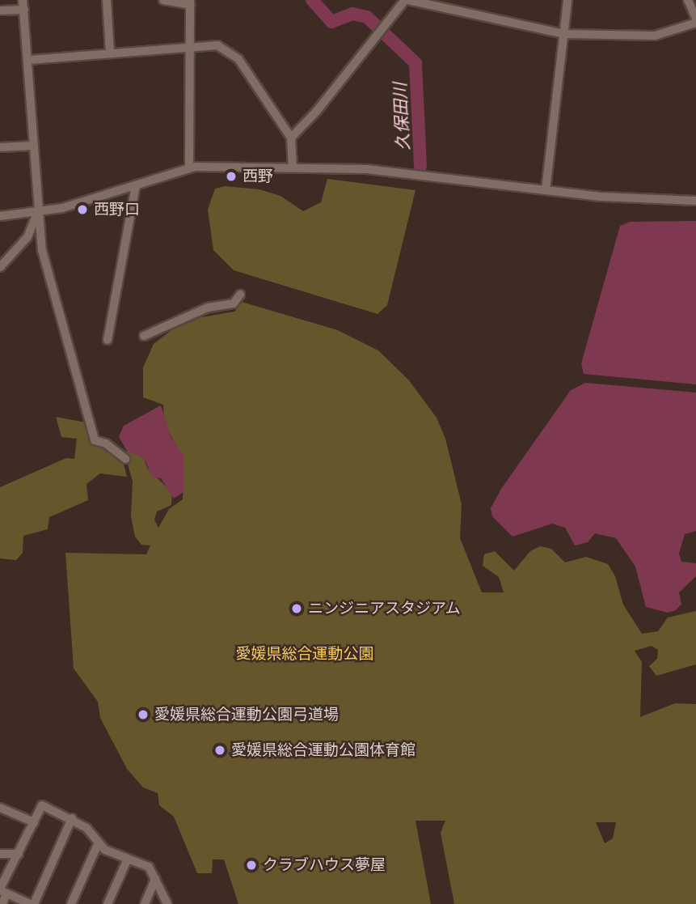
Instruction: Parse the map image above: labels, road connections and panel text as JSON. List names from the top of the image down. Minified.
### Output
{"water":["久保田川"],"parks":["愛媛県総合運動公園"],"places":["西野","西野口","ニンジニアスタジアム","愛媛県総合運動公園弓道場","愛媛県総合運動公園体育館","クラブハウス夢屋"]}
